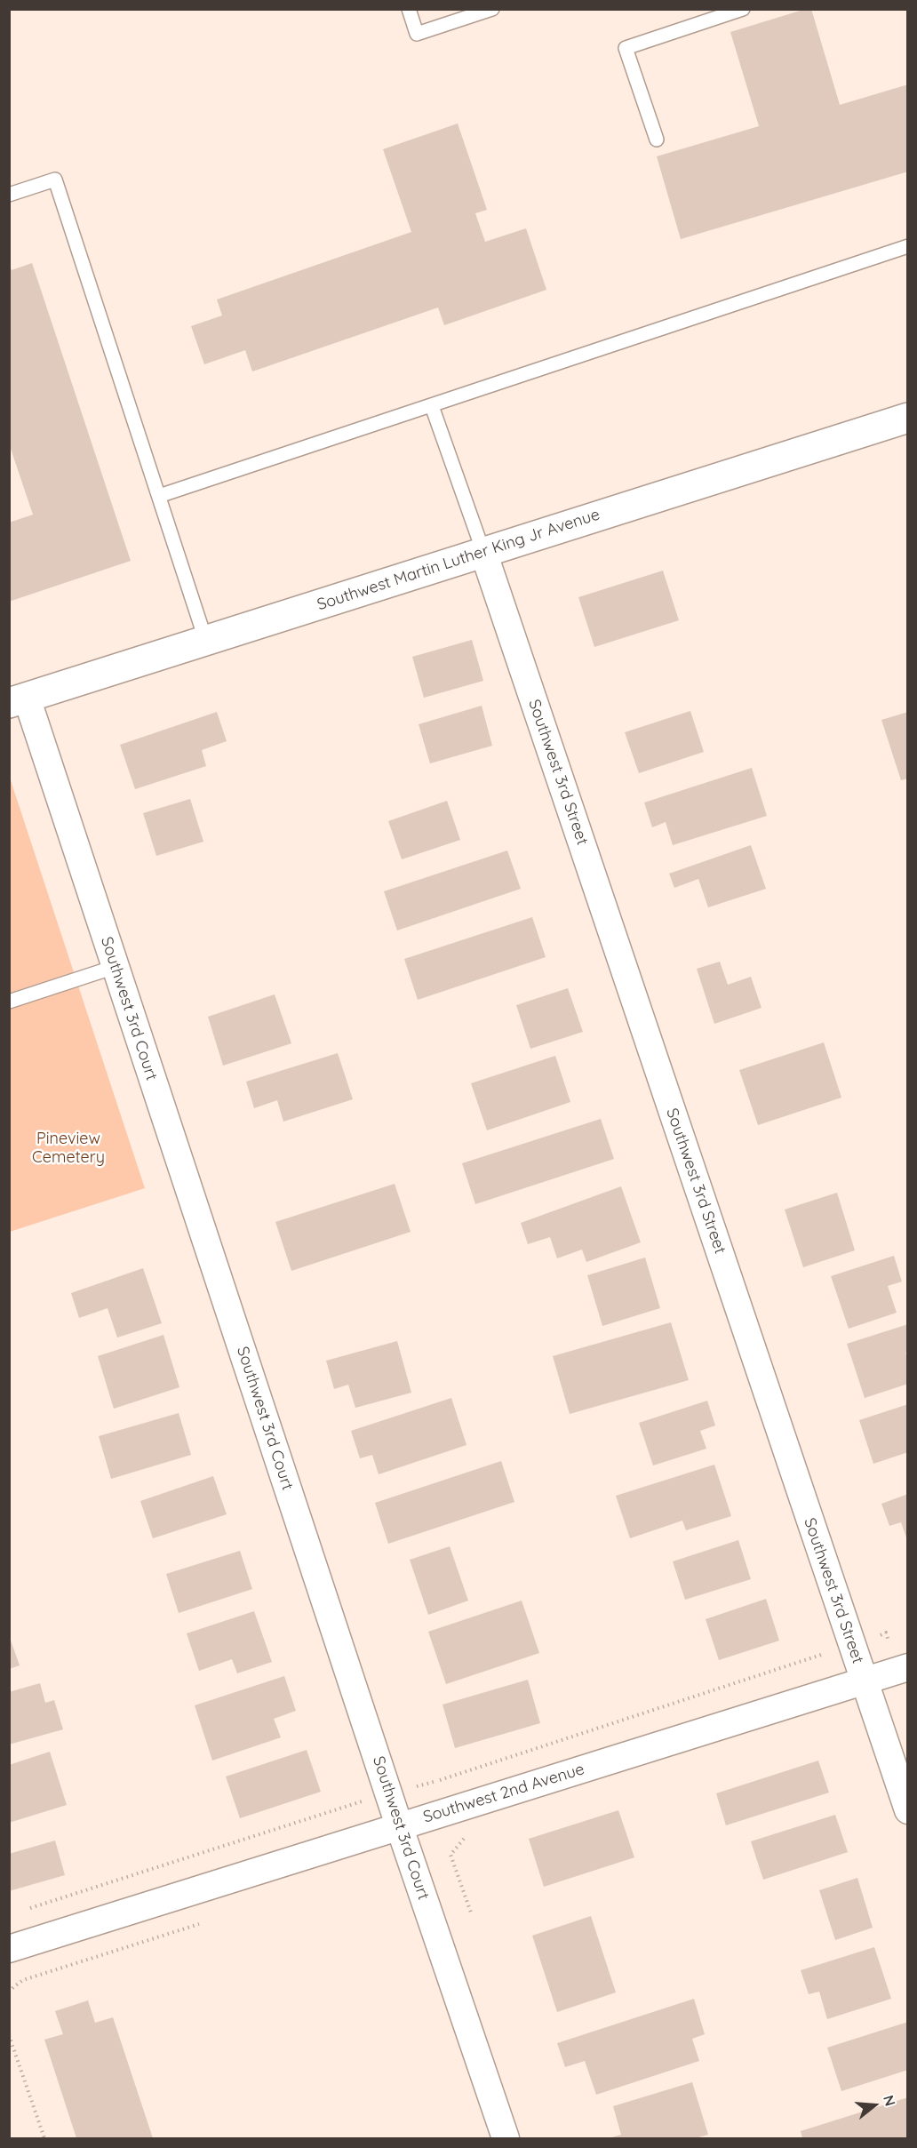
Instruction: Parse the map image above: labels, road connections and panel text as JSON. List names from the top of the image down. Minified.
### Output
{"streets":{"street":["Southwest Martin Luther King Jr Avenue","Southwest 3rd Street","Southwest 3rd Court","Southwest 2nd Avenue"]},"crossings":[["Southwest Martin Luther King Jr Avenue","Southwest 3rd Street"],["Southwest Martin Luther King Jr Avenue","Southwest 3rd Court"],["Southwest 3rd Street","Southwest 2nd Avenue"],["Southwest 3rd Court","Southwest 2nd Avenue"]],"parks":["Pineview Cemetery"],"north":"right"}
